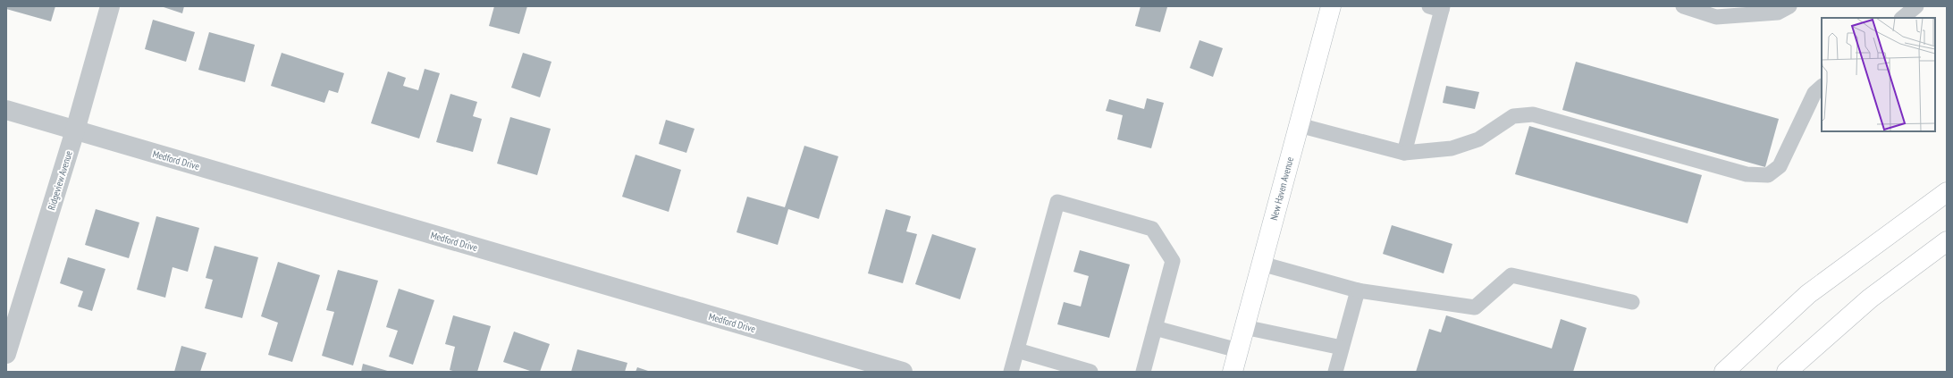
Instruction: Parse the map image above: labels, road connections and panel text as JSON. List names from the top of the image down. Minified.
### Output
{"streets":{"main road":["New Haven Avenue"],"street":["Medford Drive","Ridgeview Avenue"]},"crossings":[["Medford Drive","Ridgeview Avenue"]]}
